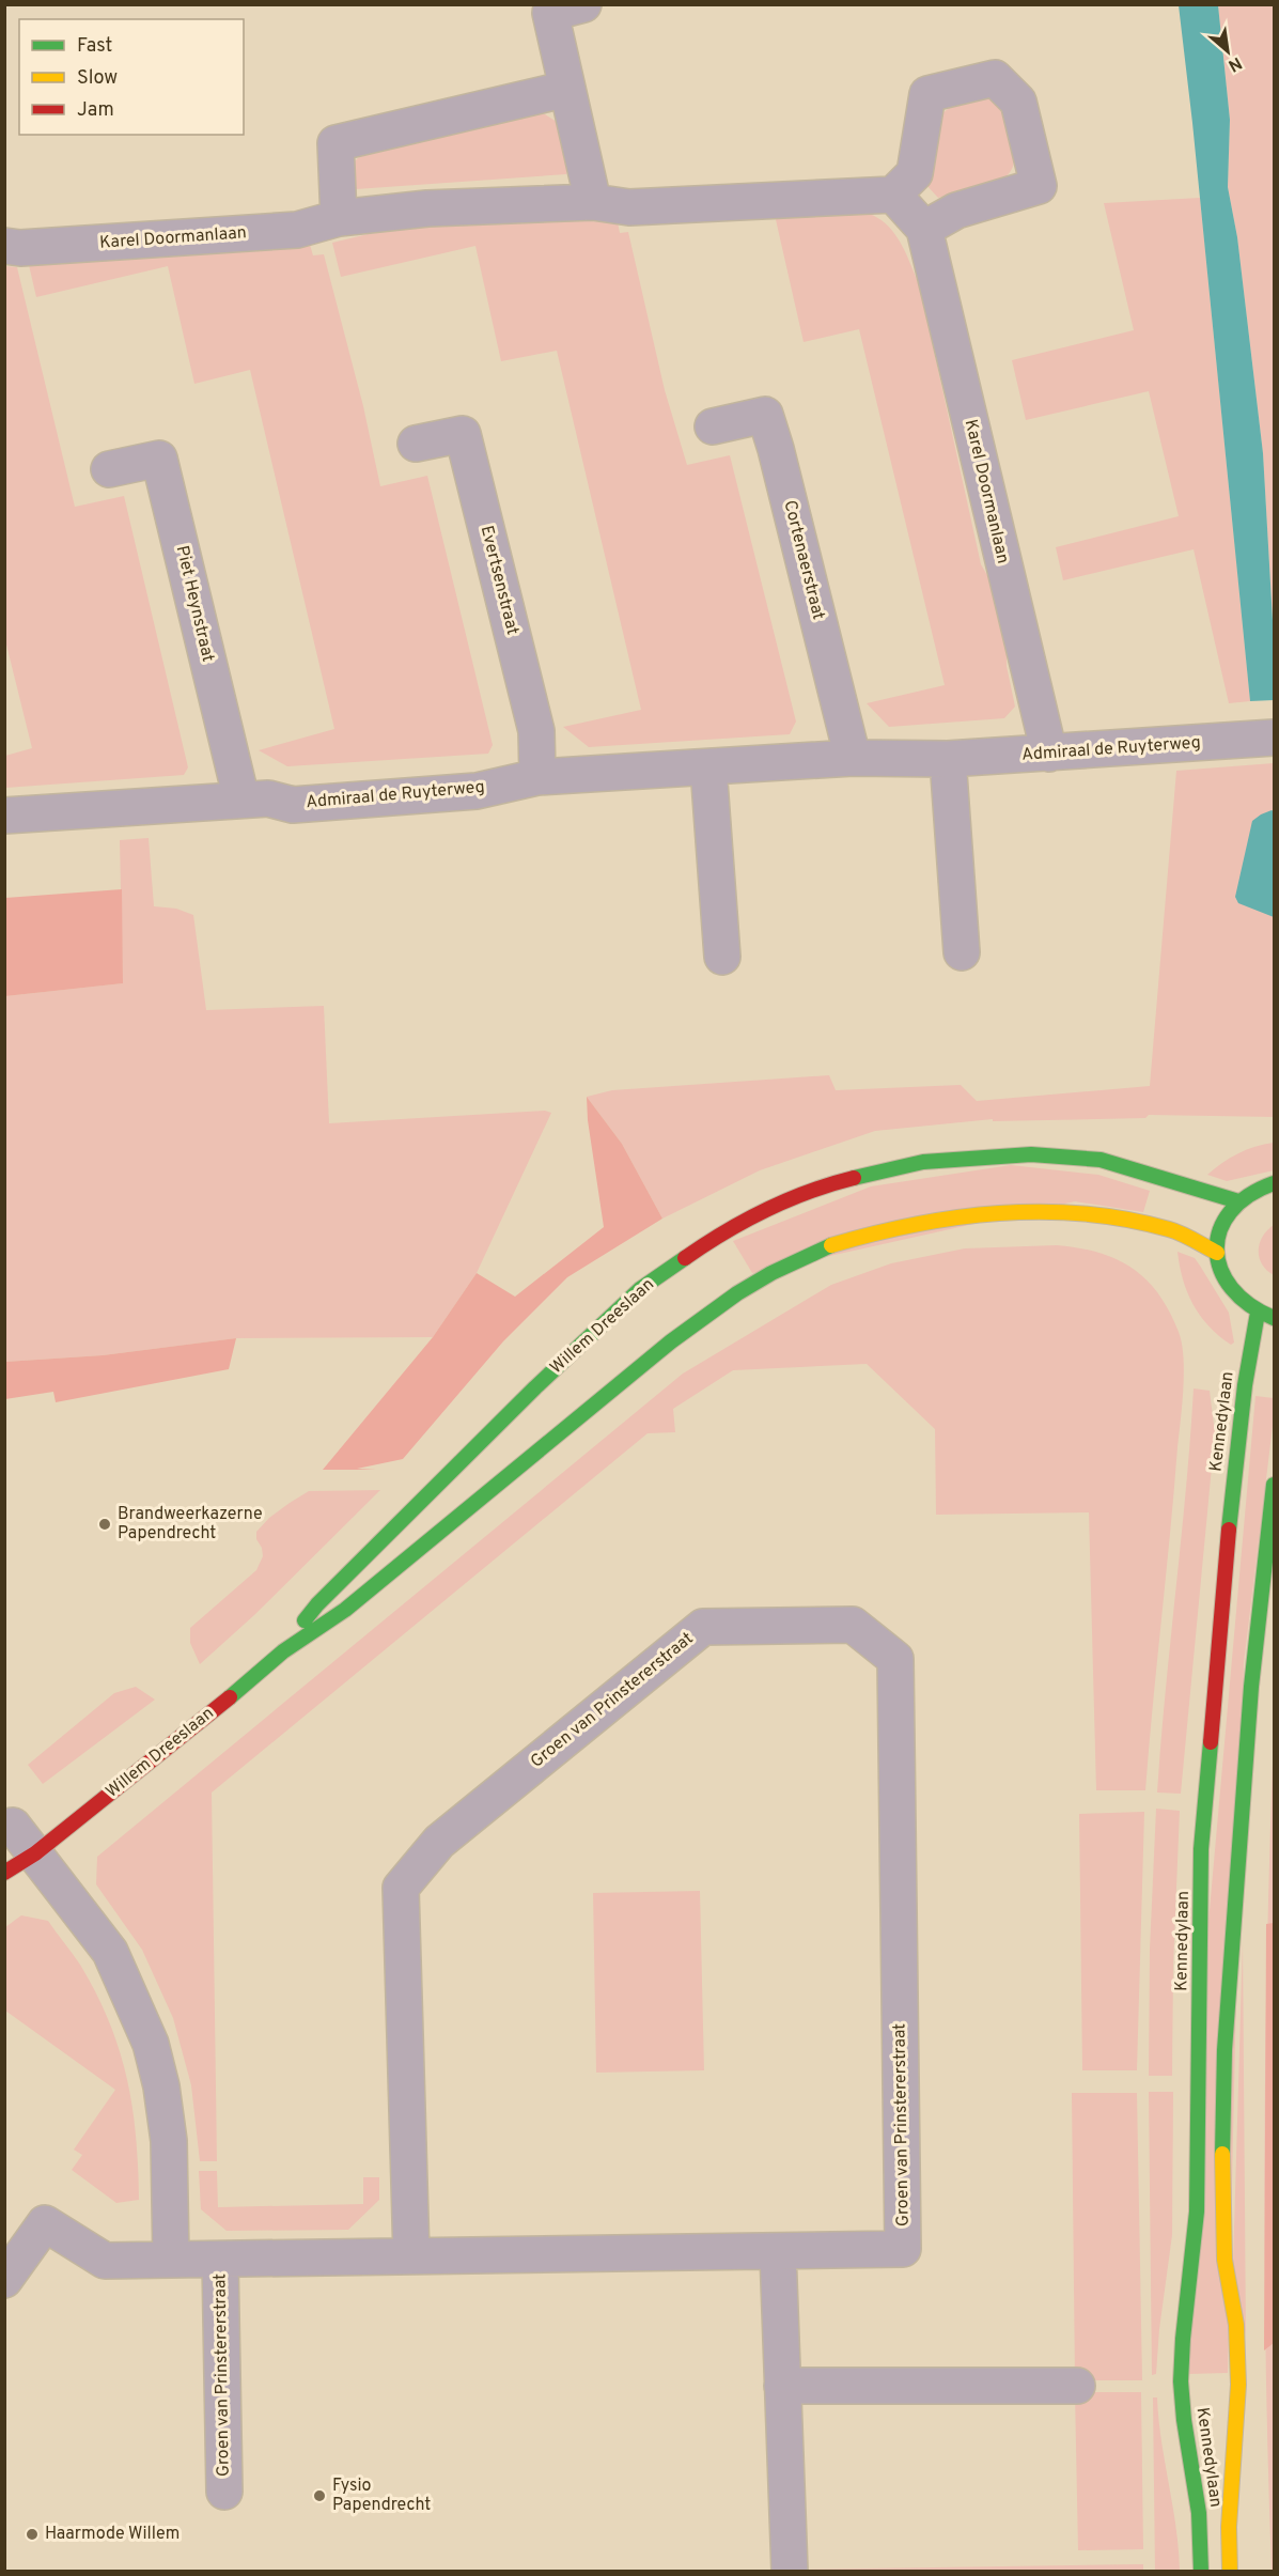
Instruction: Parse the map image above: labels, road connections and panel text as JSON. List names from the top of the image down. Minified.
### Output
{"streets":{"street":["Karel Doormanlaan","Cortenaerstraat","Evertsenstraat","Piet Heynstraat","Admiraal de Ruyterweg","Willem Dreeslaan","Kennedylaan","Groen van Prinstererstraat"]},"crossings":[["Karel Doormanlaan","Admiraal de Ruyterweg"],["Cortenaerstraat","Admiraal de Ruyterweg"],["Evertsenstraat","Admiraal de Ruyterweg"],["Piet Heynstraat","Admiraal de Ruyterweg"]],"places":["Brandweerkazerne Papendrecht","Fysio Papendrecht","Haarmode Willem"],"legend":["Fast","Slow","Jam"],"north":"bottom right"}
